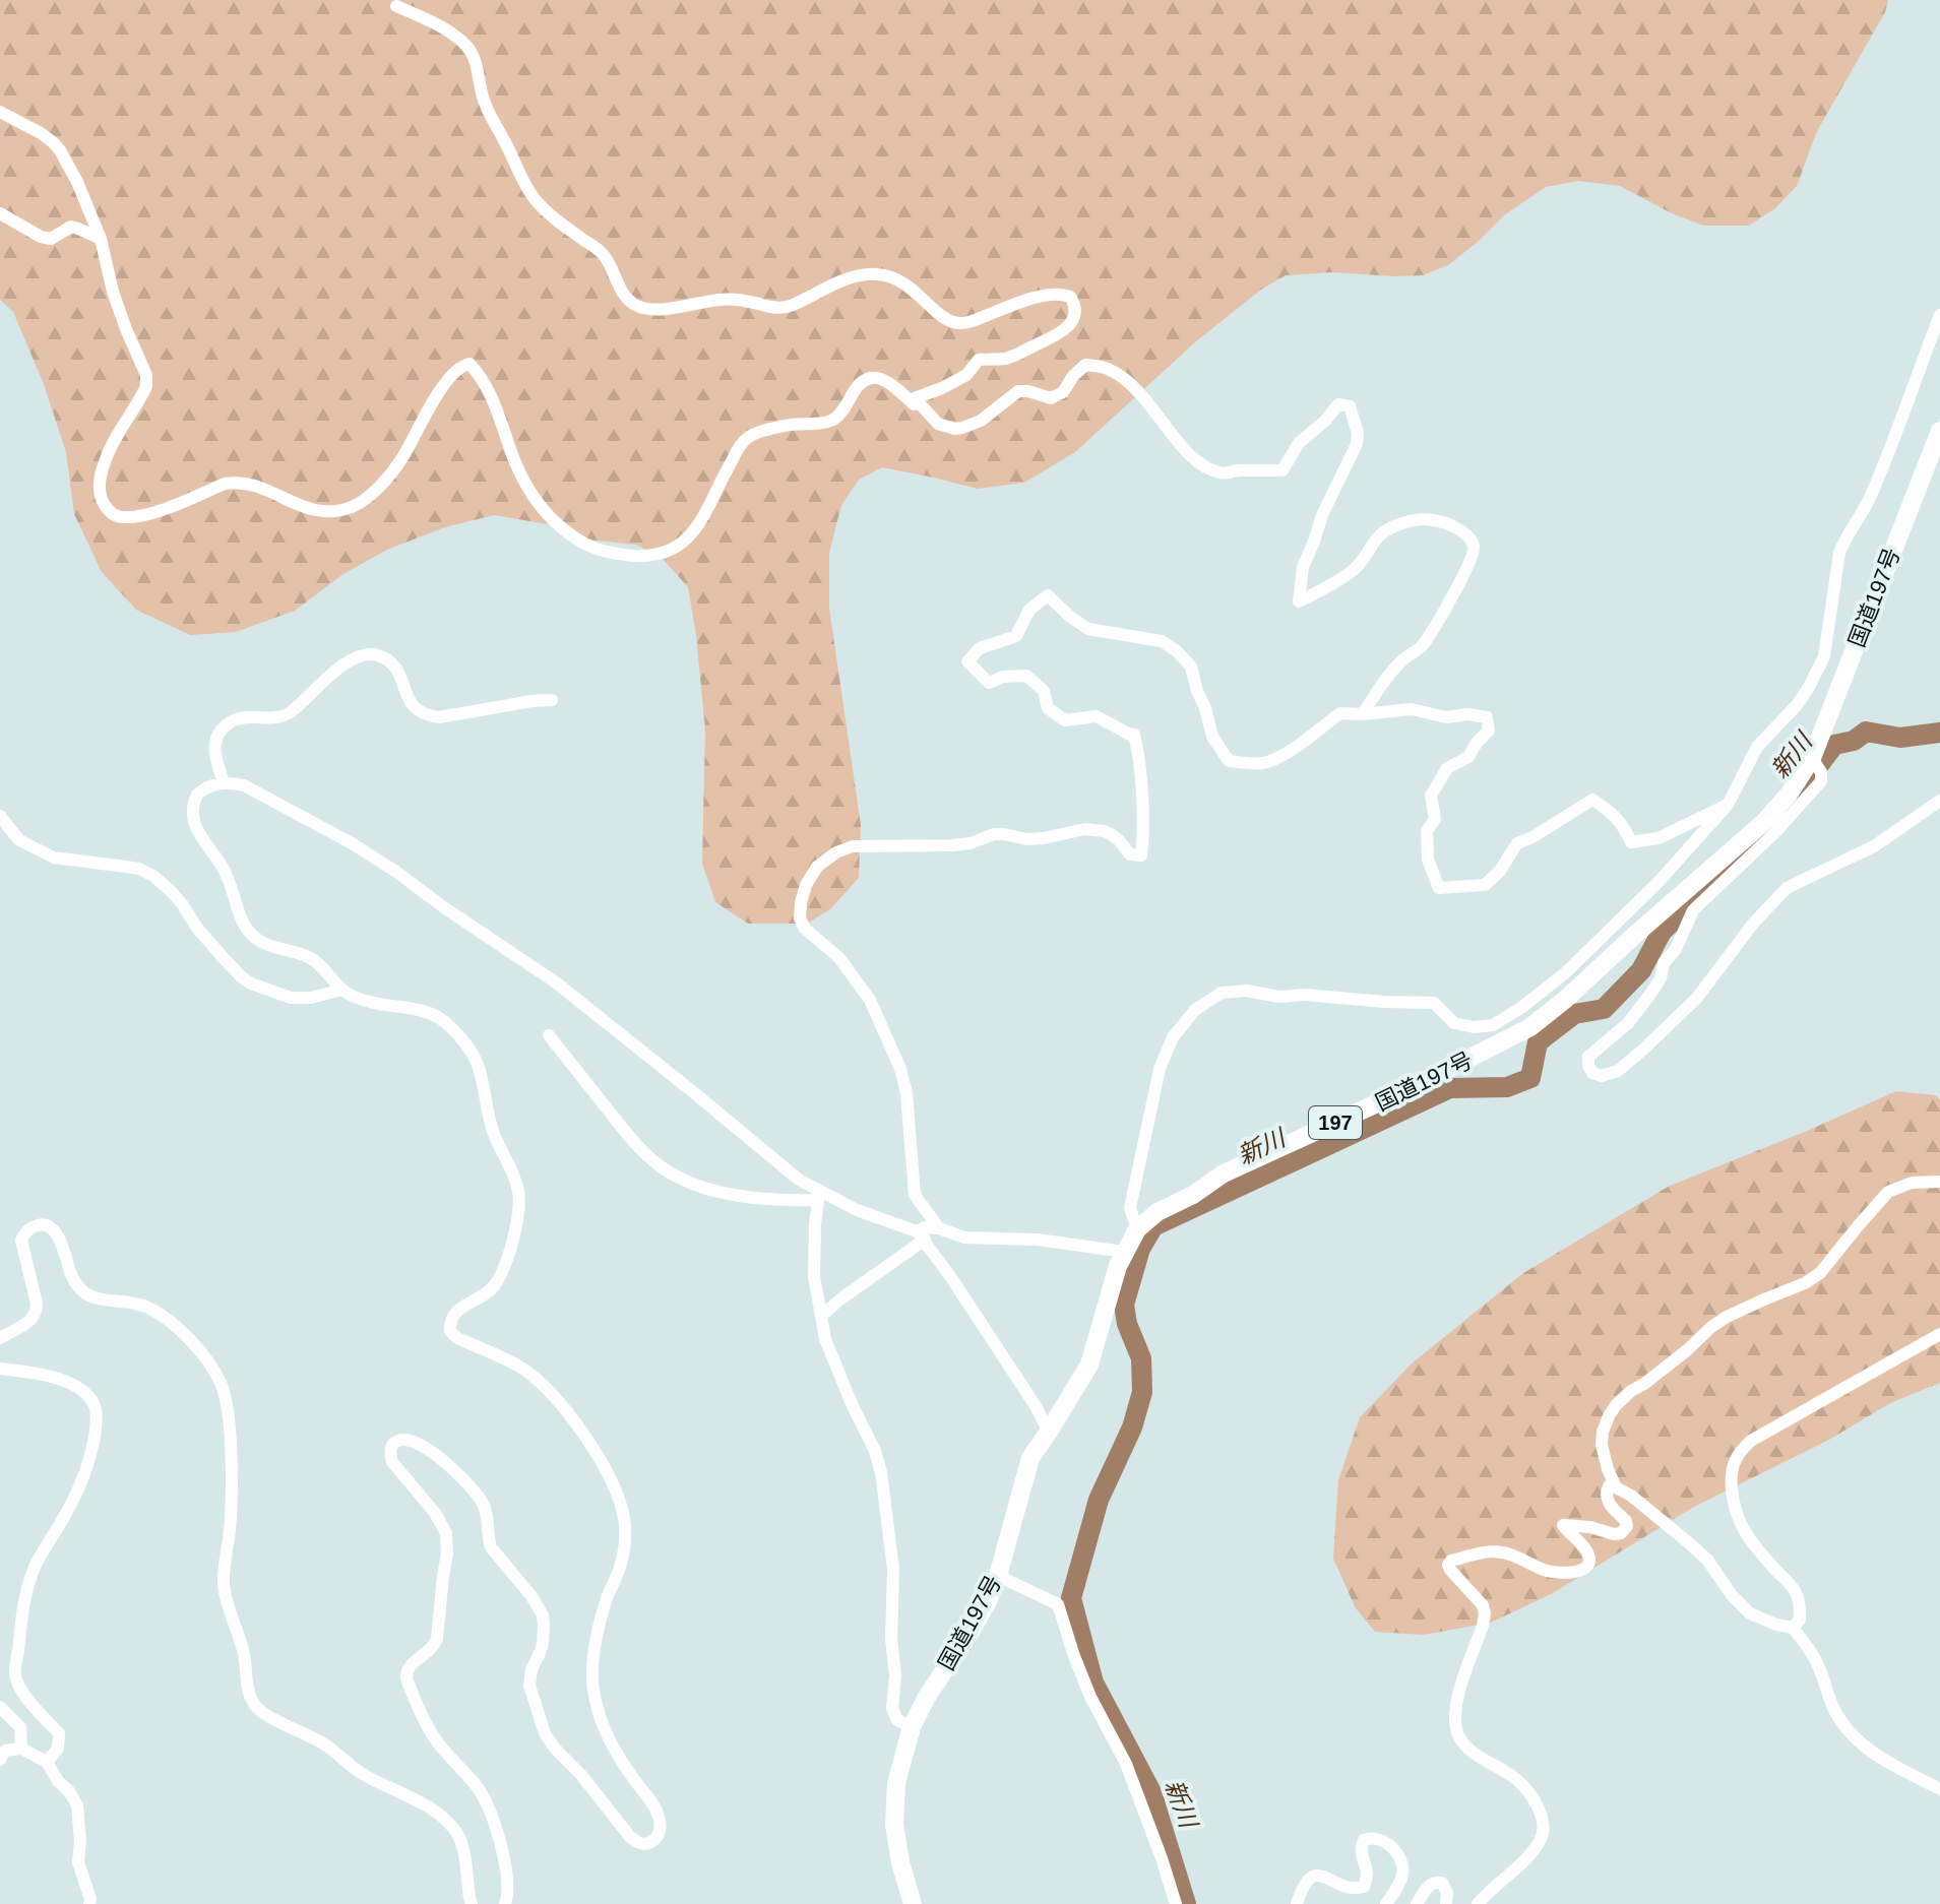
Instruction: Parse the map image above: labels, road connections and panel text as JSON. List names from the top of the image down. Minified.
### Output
{"streets":{"highway":["国道197号","197"]},"water":["新川"]}
